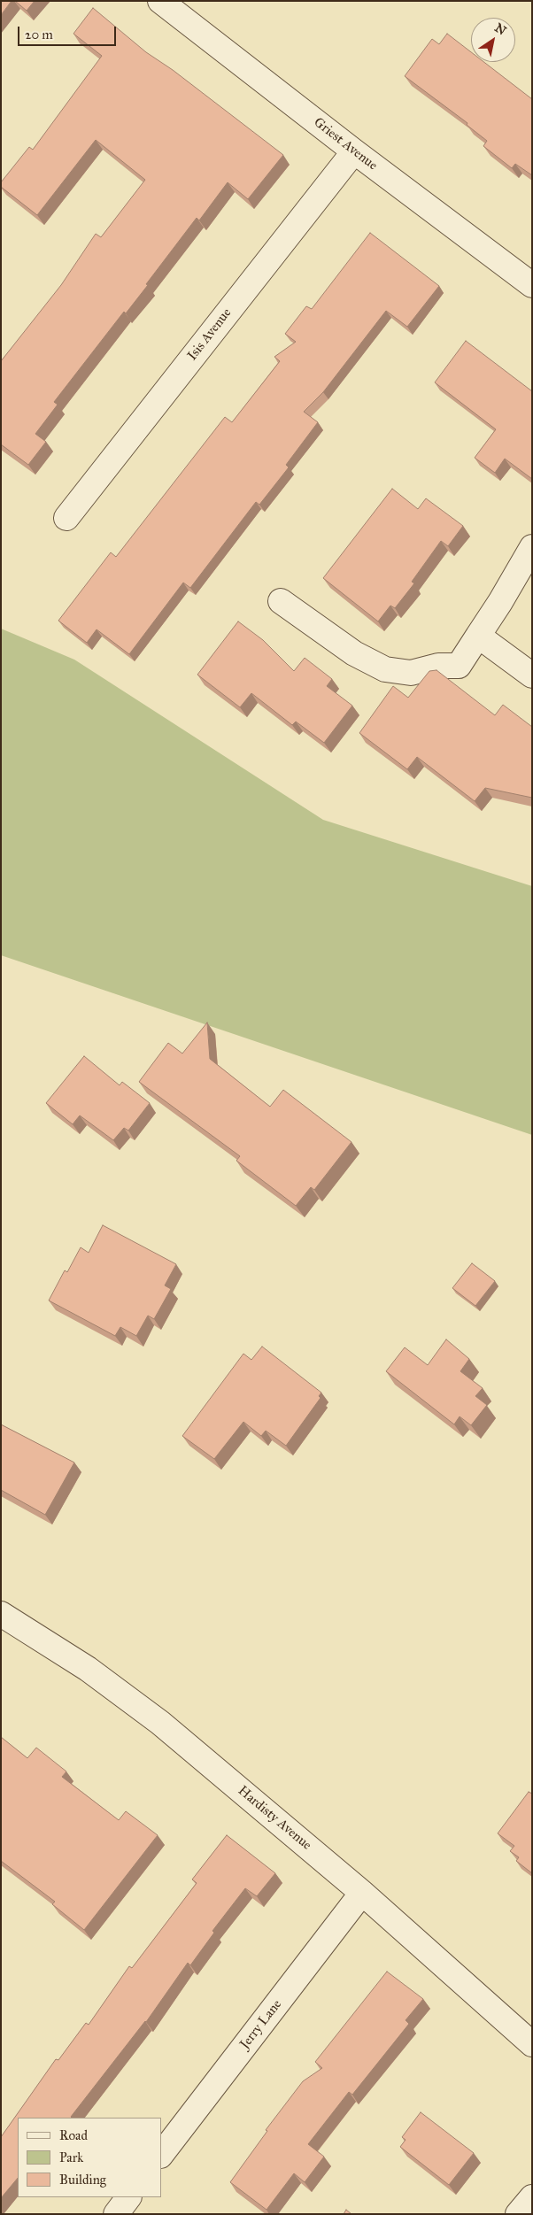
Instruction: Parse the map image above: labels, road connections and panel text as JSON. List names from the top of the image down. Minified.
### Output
{"streets":{"street":["Griest Avenue","Isis Avenue","Hardisty Avenue","Jerry Lane"]},"crossings":[["Griest Avenue","Isis Avenue"],["Hardisty Avenue","Jerry Lane"]],"legend":["Road","Park","Building"],"scale_bar":"20 m","north":"top right"}
